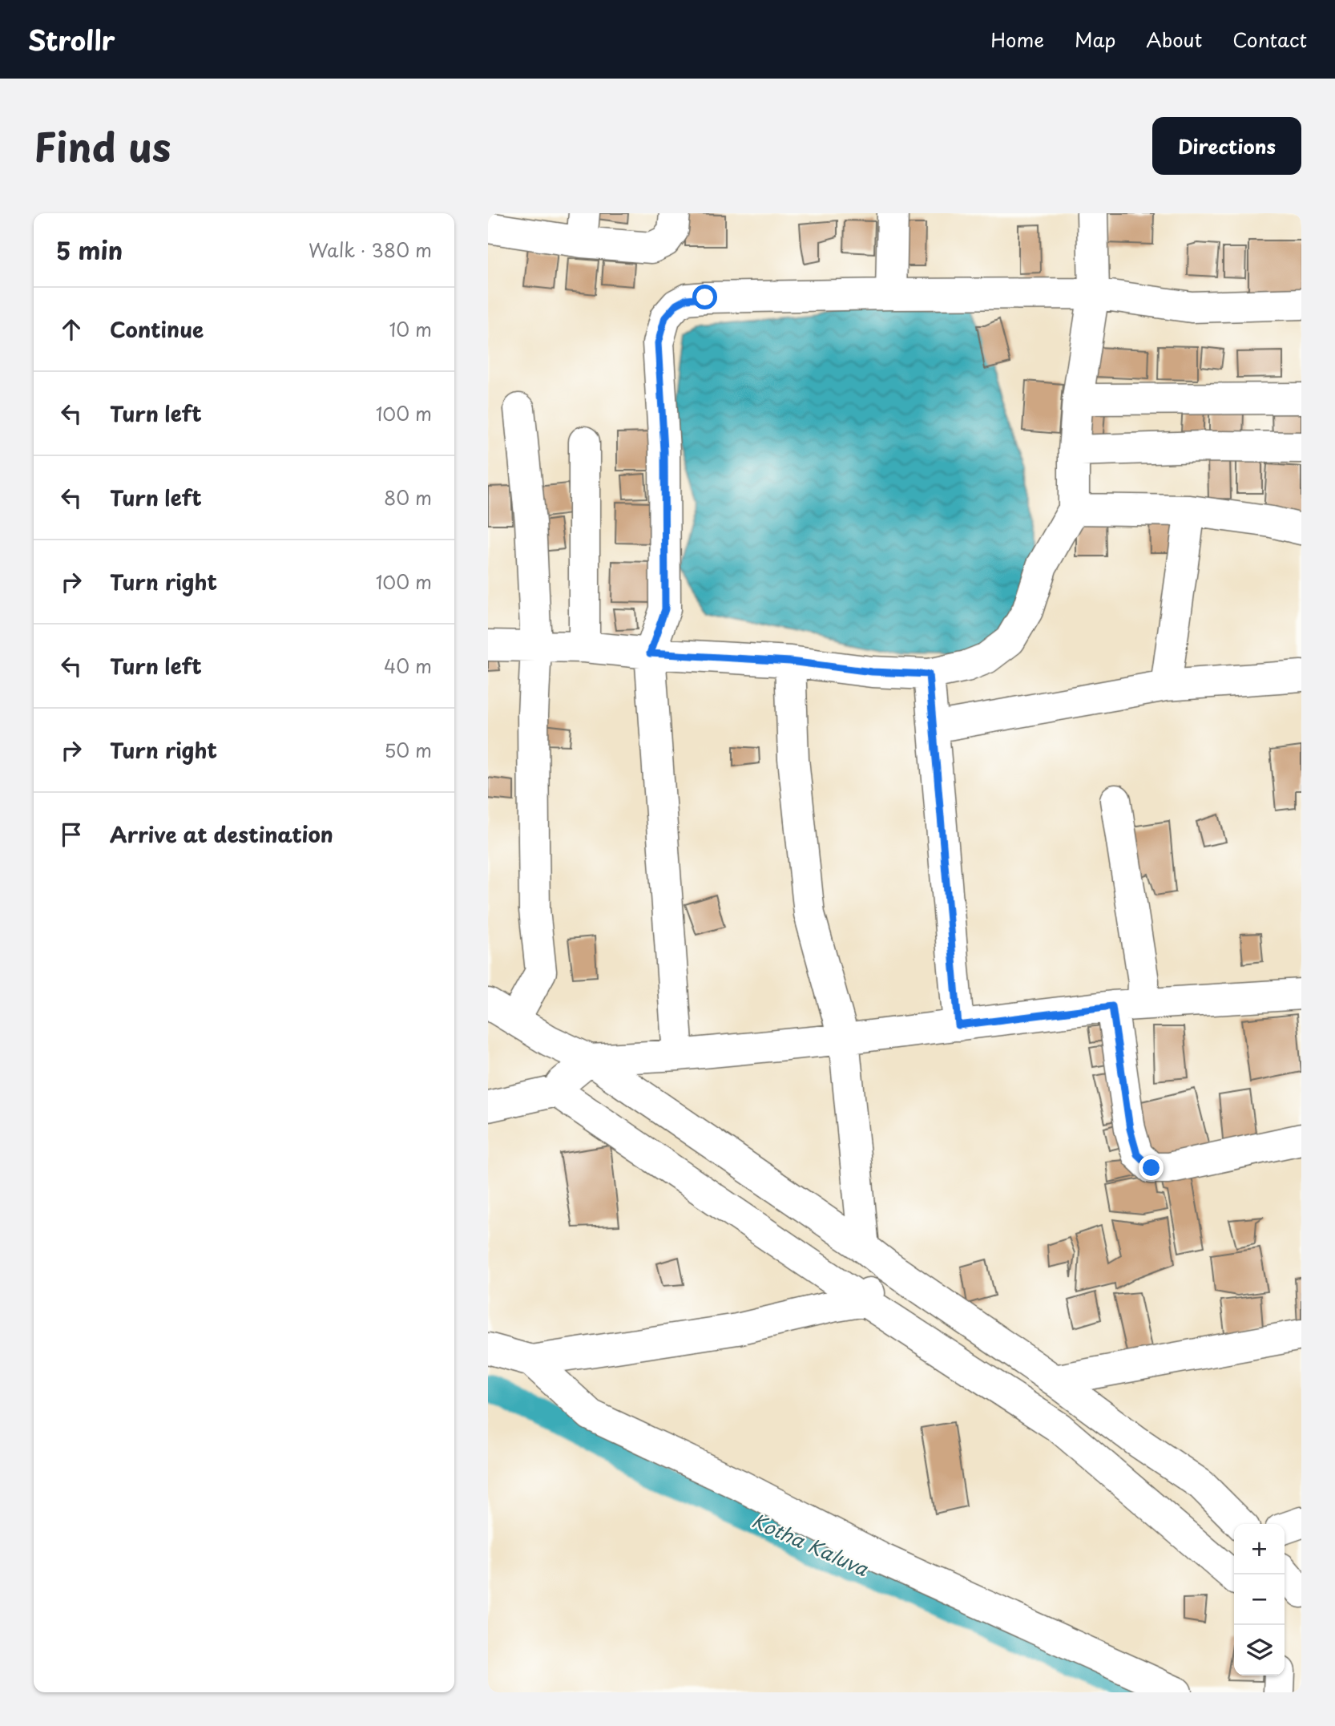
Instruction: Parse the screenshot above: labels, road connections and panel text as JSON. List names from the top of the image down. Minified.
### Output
{"water":["Kotha Kaluva"],"page":{"header":"Strollr","nav":["Home","Map","About","Contact"],"title":"Find us","buttons":"Directions","heading":["5 min","Walk · 380 m"],"list":[["Continue","10 m"],["Turn left","100 m"],["Turn left","80 m"],["Turn right","100 m"],["Turn left","40 m"],["Turn right","50 m"],"Arrive at destination"],"map_buttons":["+","−"]}}
